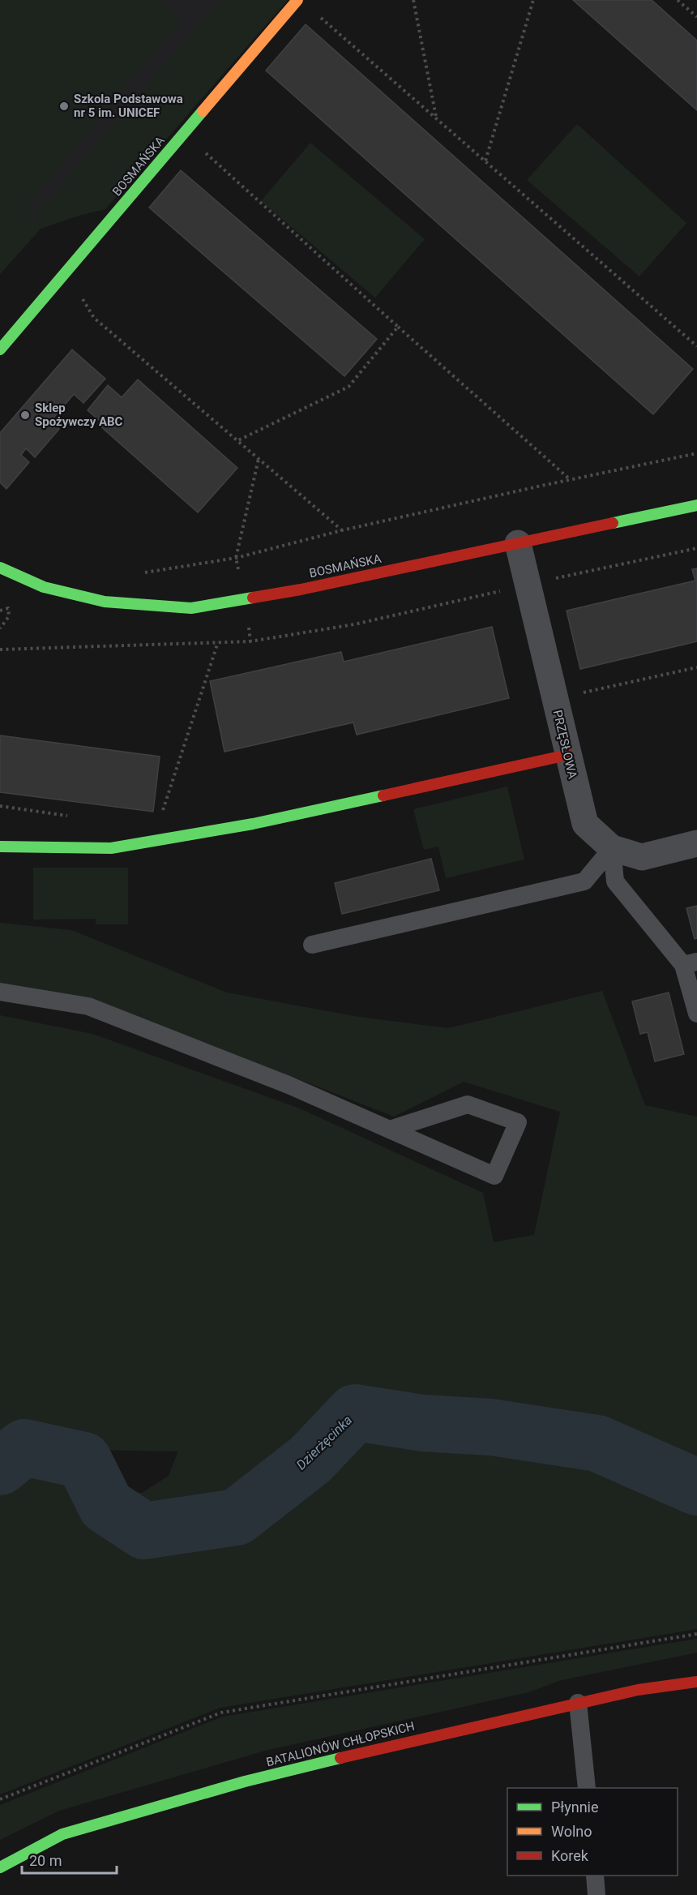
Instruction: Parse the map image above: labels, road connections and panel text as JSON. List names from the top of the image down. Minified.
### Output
{"streets":{"street":["BOSMAŃSKA","PRZĘSŁOWA","BATALIONÓW CHŁOPSKICH"]},"crossings":[["BOSMAŃSKA","PRZĘSŁOWA"]],"water":["Dzierżęcinka"],"places":["Szkola Podstawowa nr 5 im. UNICEF","Sklep Spożywczy ABC"],"legend":["Płynnie","Wolno","Korek"],"scale_bar":"20 m"}
